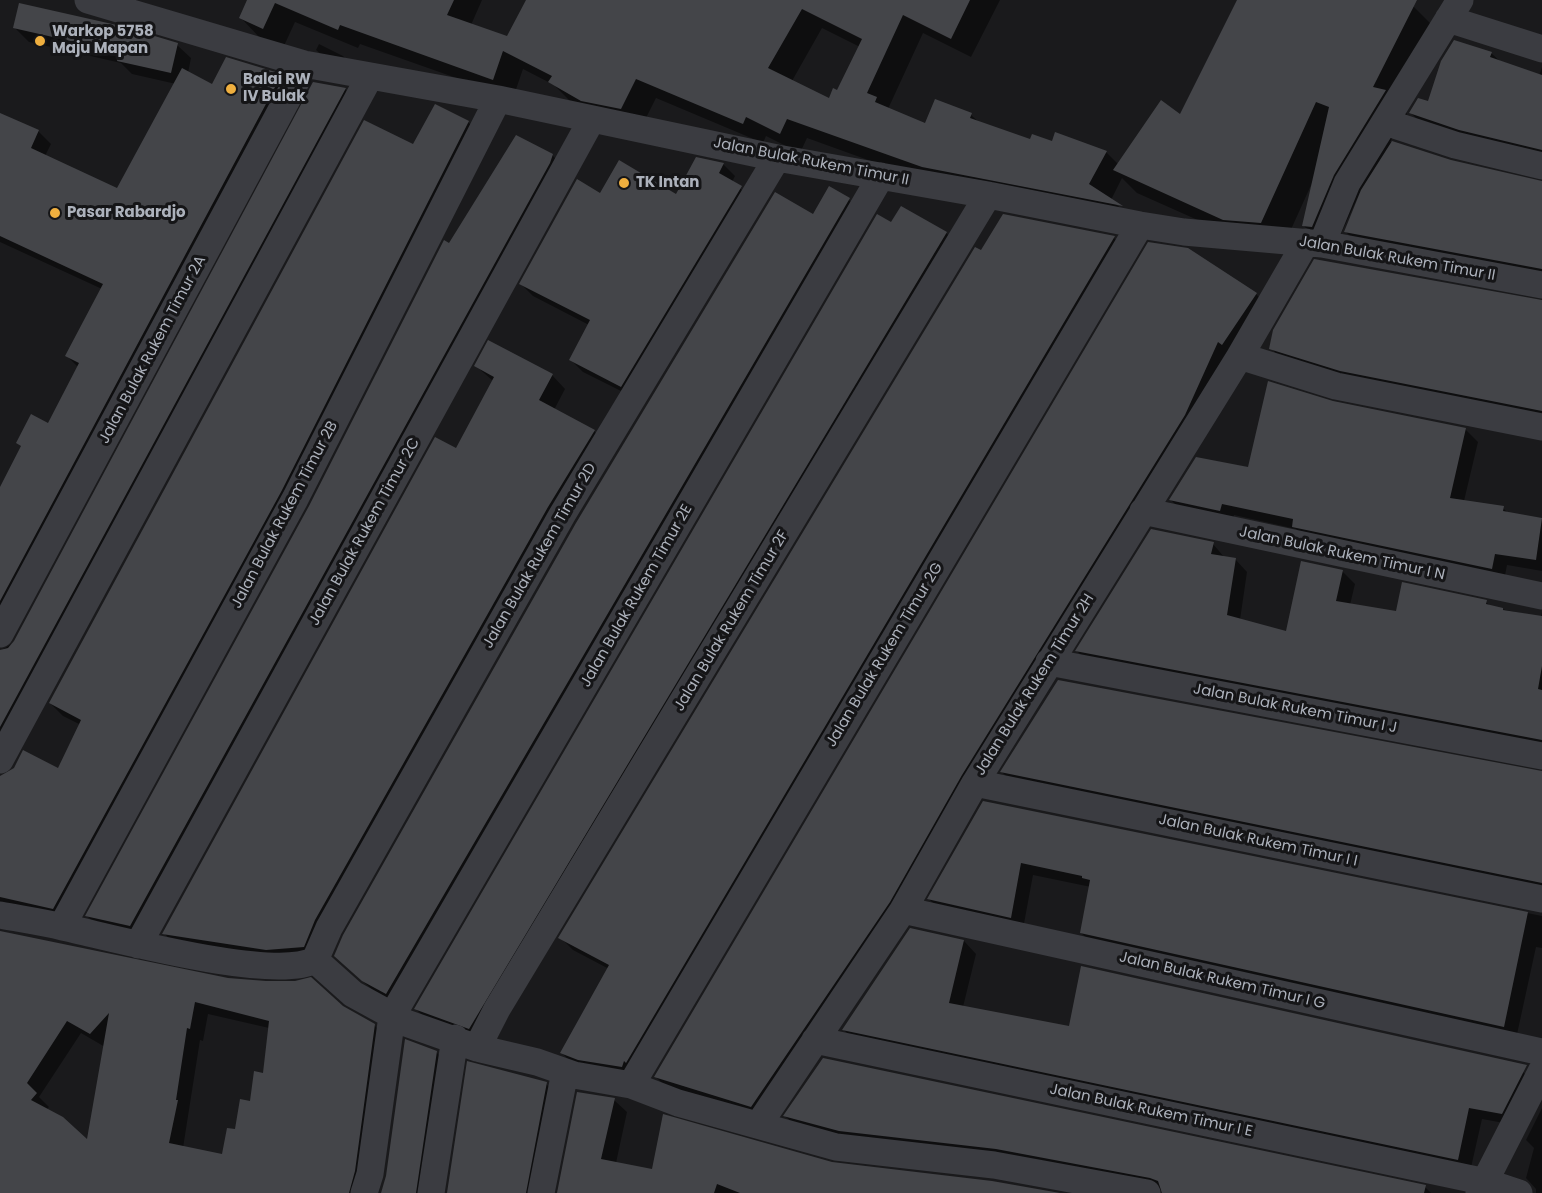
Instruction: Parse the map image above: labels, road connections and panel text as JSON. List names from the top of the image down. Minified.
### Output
{"streets":{"street":["Jalan Bulak Rukem Timur II","Jalan Bulak Rukem Timur 2A","Jalan Bulak Rukem Timur 2B","Jalan Bulak Rukem Timur 2C","Jalan Bulak Rukem Timur I N","Jalan Bulak Rukem Timur 2D","Jalan Bulak Rukem Timur 2E","Jalan Bulak Rukem Timur 2F","Jalan Bulak Rukem Timur 2G","Jalan Bulak Rukem Timur 2H","Jalan Bulak Rukem Timur I J","Jalan Bulak Rukem Timur I I","Jalan Bulak Rukem Timur I G","Jalan Bulak Rukem Timur I E"]},"crossings":[["Jalan Bulak Rukem Timur II","Jalan Bulak Rukem Timur 2A"],["Jalan Bulak Rukem Timur II","Jalan Bulak Rukem Timur 2B"],["Jalan Bulak Rukem Timur II","Jalan Bulak Rukem Timur 2C"],["Jalan Bulak Rukem Timur II","Jalan Bulak Rukem Timur 2D"],["Jalan Bulak Rukem Timur II","Jalan Bulak Rukem Timur 2E"],["Jalan Bulak Rukem Timur II","Jalan Bulak Rukem Timur 2F"],["Jalan Bulak Rukem Timur II","Jalan Bulak Rukem Timur 2G"],["Jalan Bulak Rukem Timur II","Jalan Bulak Rukem Timur 2H"],["Jalan Bulak Rukem Timur I N","Jalan Bulak Rukem Timur 2H"],["Jalan Bulak Rukem Timur 2H","Jalan Bulak Rukem Timur I J"],["Jalan Bulak Rukem Timur 2H","Jalan Bulak Rukem Timur I I"],["Jalan Bulak Rukem Timur 2H","Jalan Bulak Rukem Timur I G"],["Jalan Bulak Rukem Timur 2H","Jalan Bulak Rukem Timur I E"]],"places":["Warkop 5758 Maju Mapan","Balai RW IV Bulak","TK Intan","Pasar Rabardjo"]}
